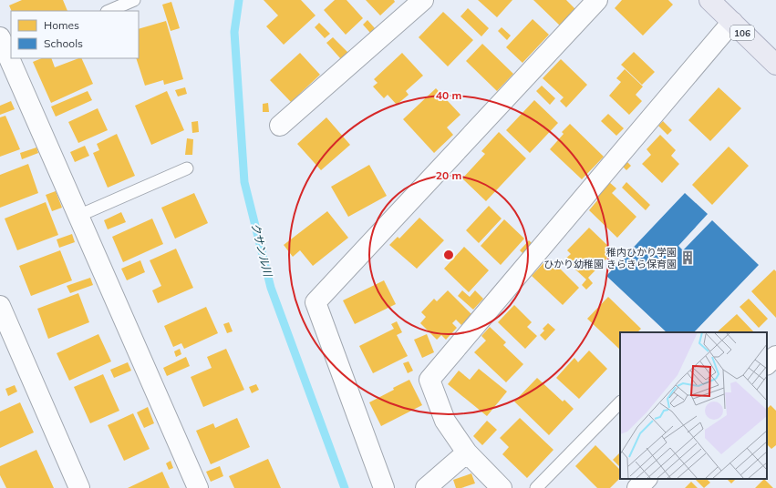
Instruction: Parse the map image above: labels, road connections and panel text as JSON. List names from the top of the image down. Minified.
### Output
{"streets":{"main road":["106"]},"water":["クサンル川"],"places":{"building":["稚内ひかり学園 ひかり幼稚園 きらきら保育園"]},"legend":["Homes","Schools"],"rings":["40 m","20 m"]}
